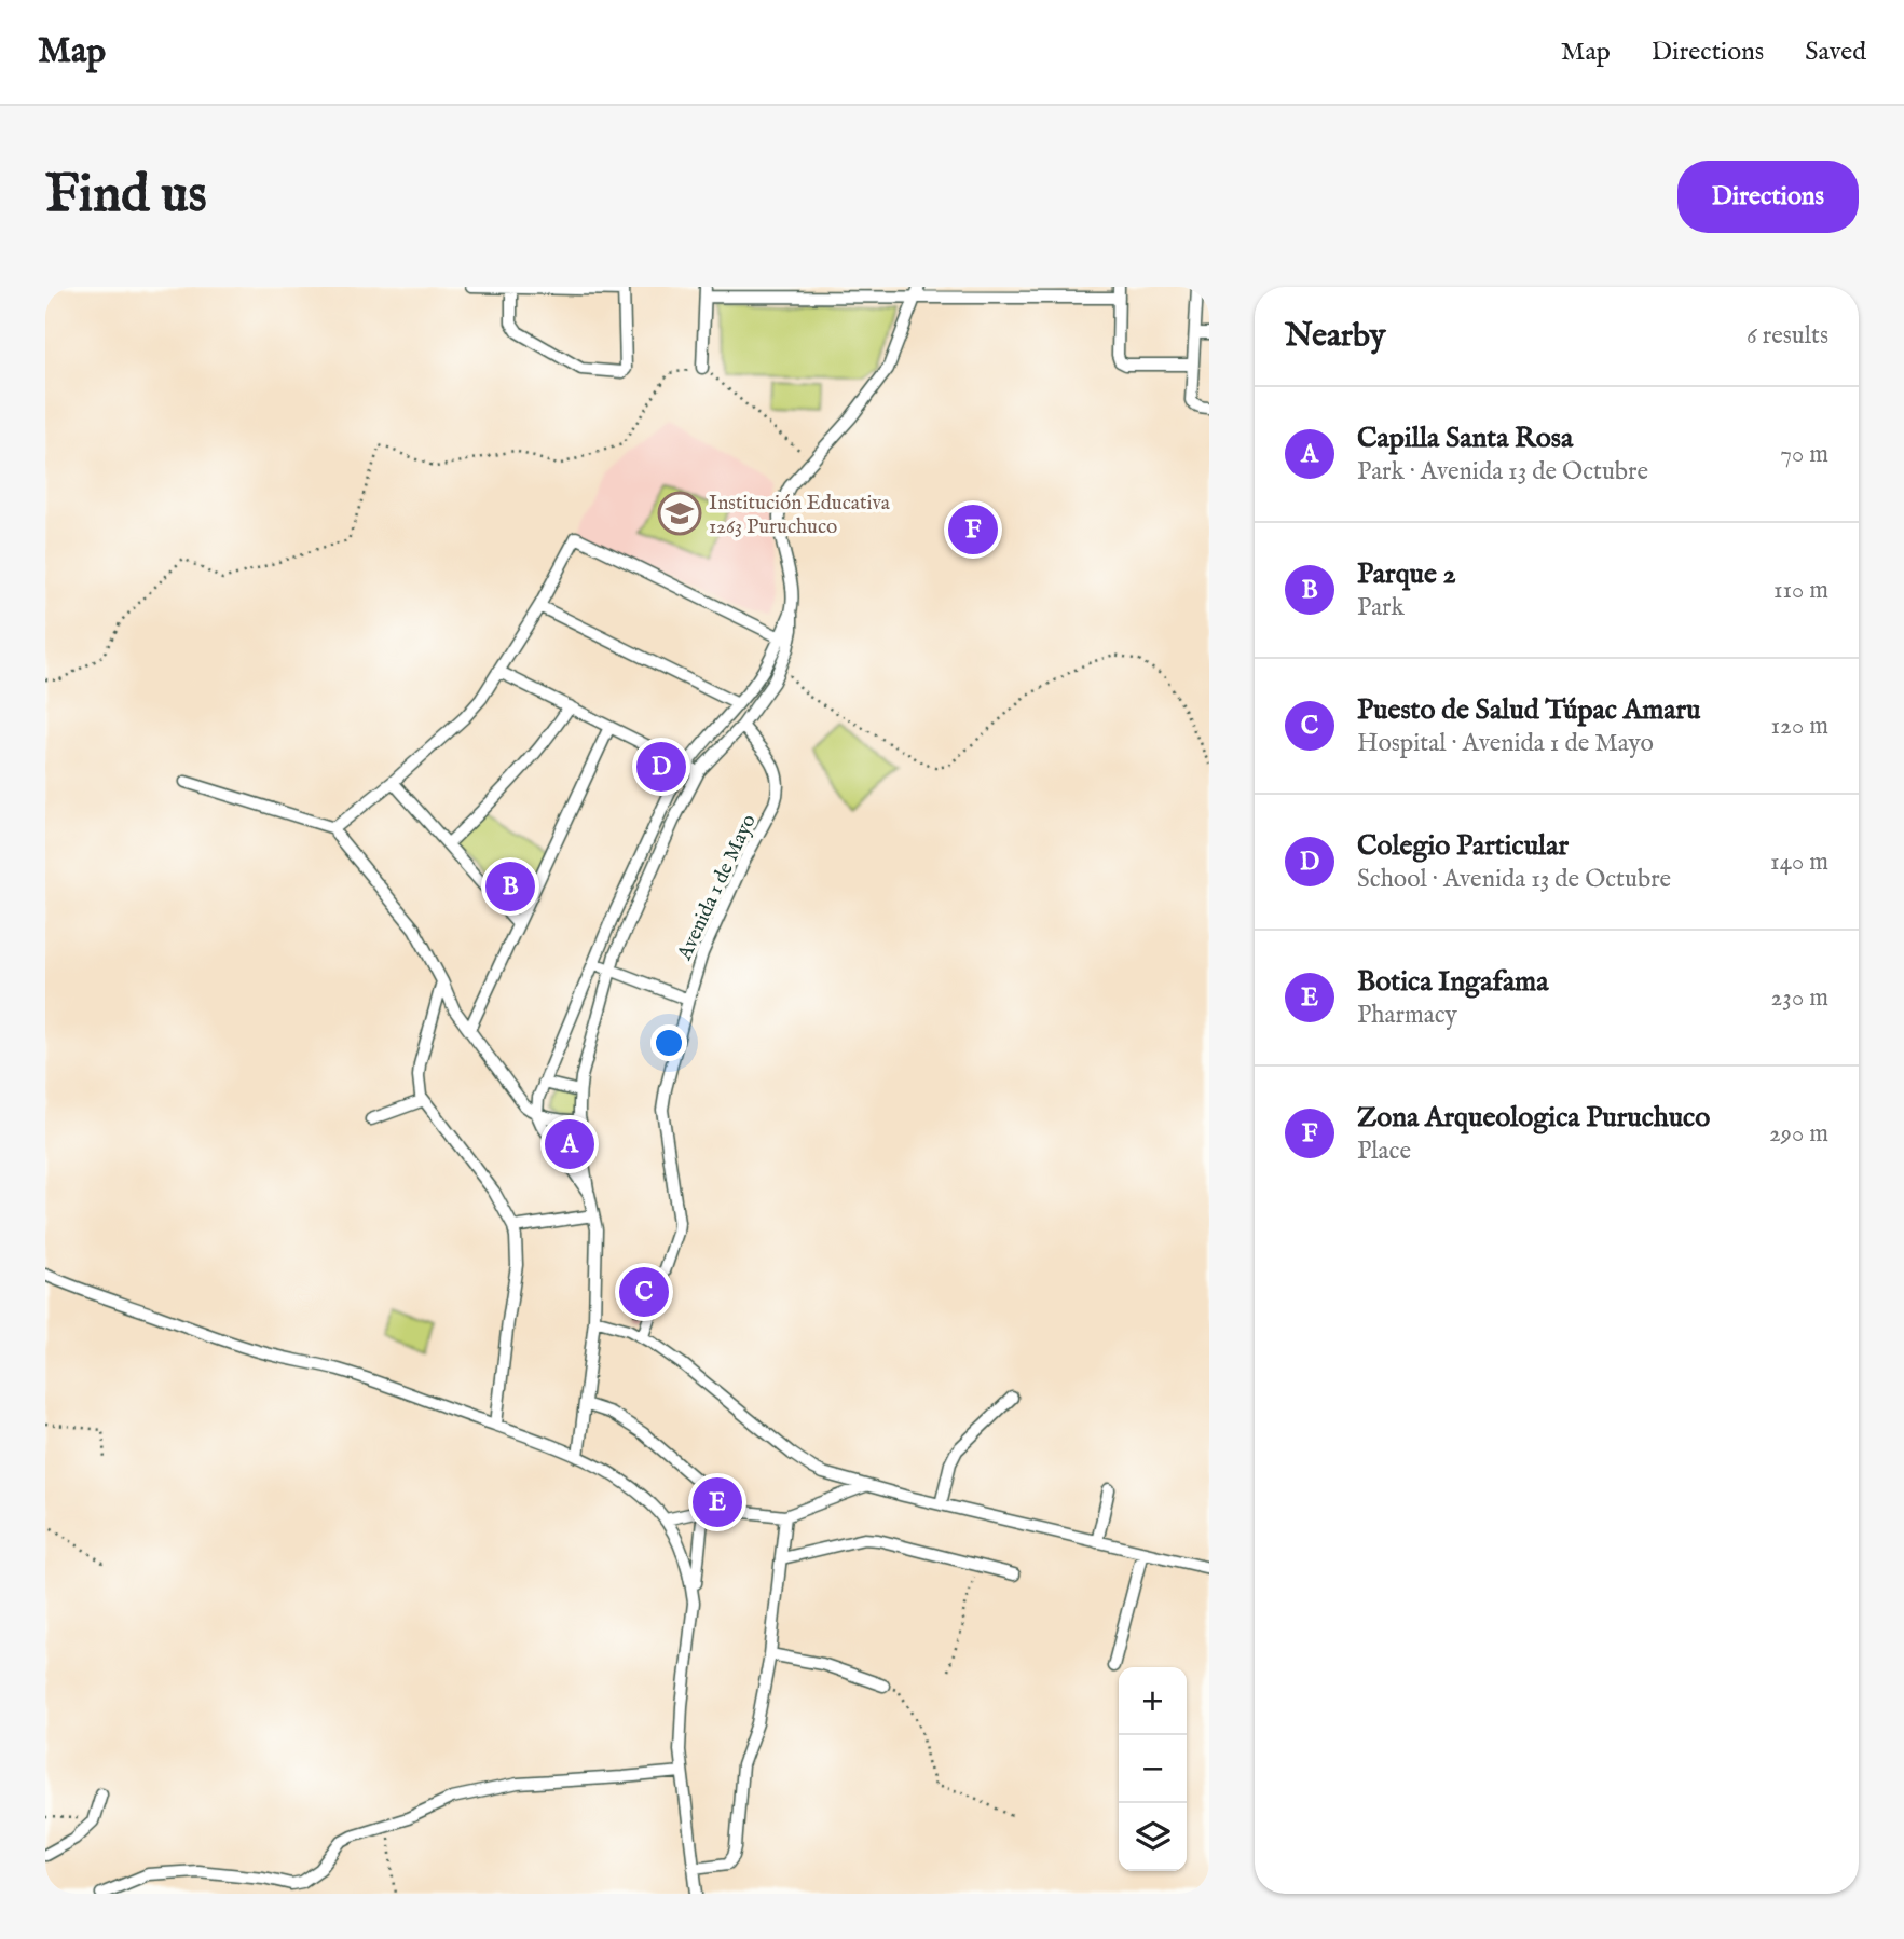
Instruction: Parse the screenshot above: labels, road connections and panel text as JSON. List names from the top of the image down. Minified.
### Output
{"streets":{"street":["Avenida 1 de Mayo"]},"places":{"school or university":["Institución Educativa 1263 Puruchuco"]},"page":{"header":"Map","nav":["Map","Directions","Saved"],"buttons":"Directions","title":"Find us","heading":["Nearby","6 results"],"list":[{"mark":"A","name":"Capilla Santa Rosa","note":"Park · Avenida 13 de Octubre","value":"70 m"},{"mark":"B","name":"Parque 2","note":"Park","value":"110 m"},{"mark":"C","name":"Puesto de Salud Túpac Amaru","note":"Hospital · Avenida 1 de Mayo","value":"120 m"},{"mark":"D","name":"Colegio Particular","note":"School · Avenida 13 de Octubre","value":"140 m"},{"mark":"E","name":"Botica Ingafama","note":"Pharmacy","value":"230 m"},{"mark":"F","name":"Zona Arqueologica Puruchuco","note":"Place","value":"290 m"}],"pins":["F","D","B","A","C","E"],"map_buttons":["+","−"]}}
